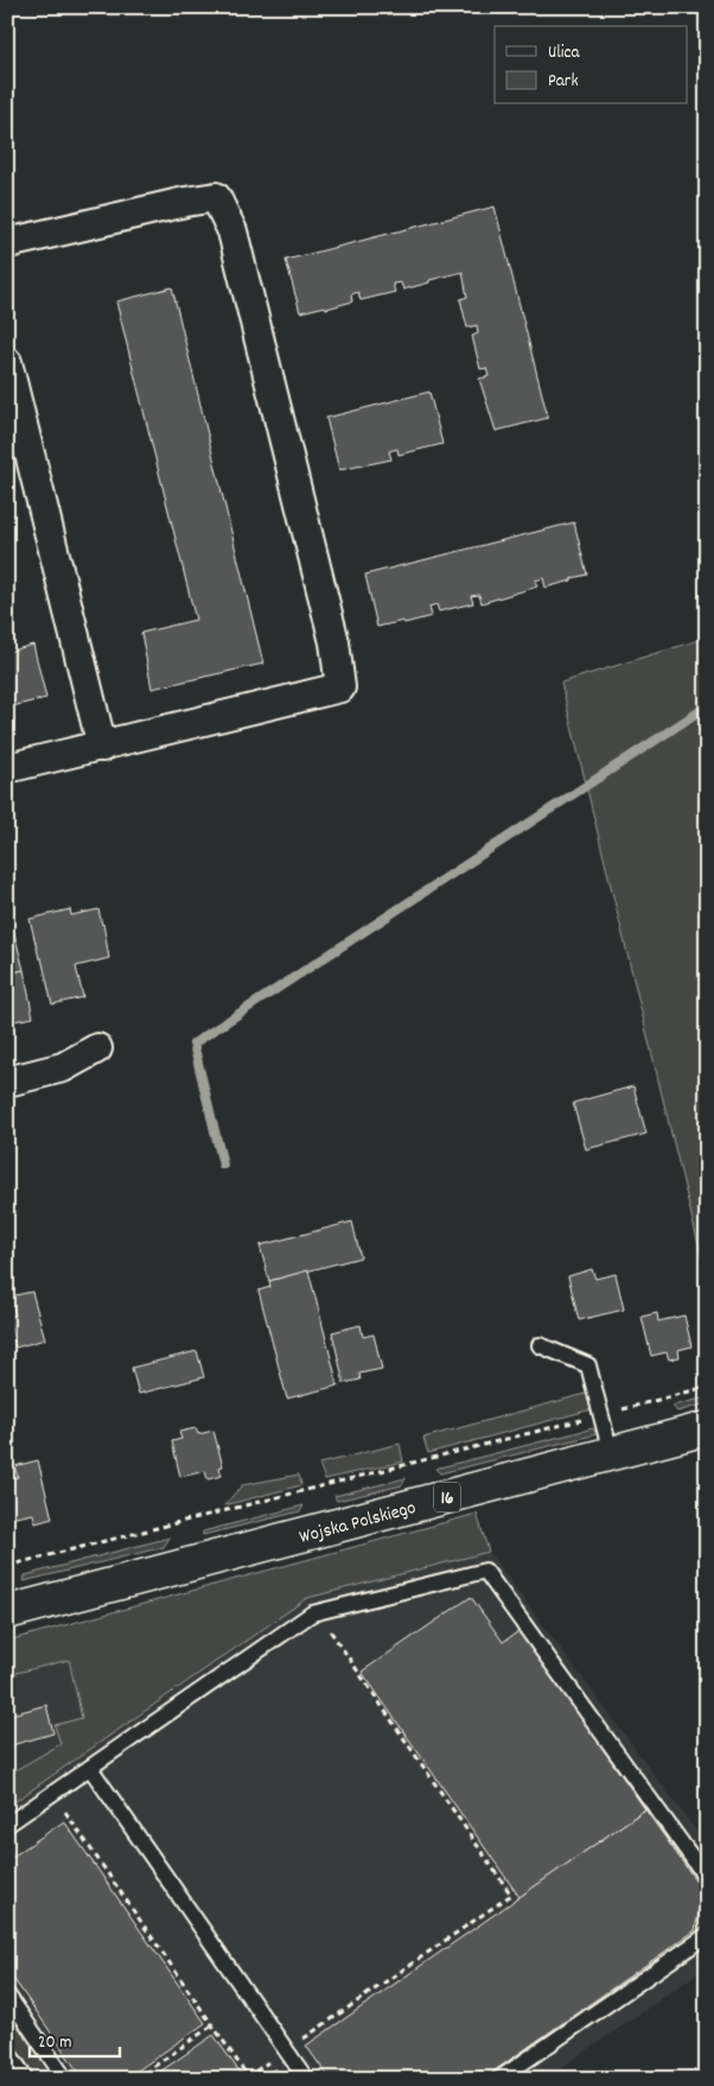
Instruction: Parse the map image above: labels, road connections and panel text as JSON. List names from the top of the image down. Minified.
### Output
{"streets":{"main road":["16","Wojska Polskiego"]},"legend":["Ulica","Park"],"scale_bar":"20 m"}
